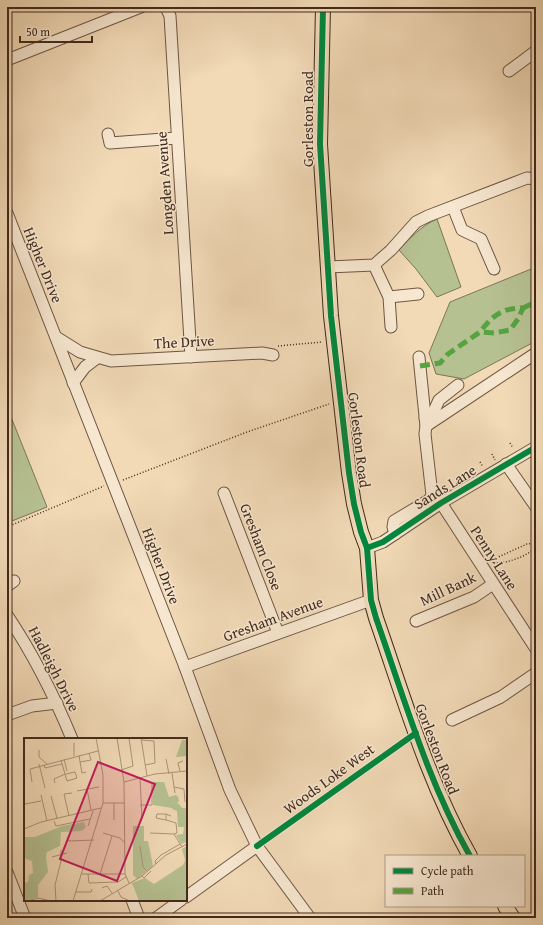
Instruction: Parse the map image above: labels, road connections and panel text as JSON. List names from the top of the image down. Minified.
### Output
{"streets":{"main road":["Gorleston Road"],"street":["Longden Avenue","Higher Drive","The Drive","Sands Lane","Gresham Close","Penny Lane","Mill Bank","Gresham Avenue","Hadleigh Drive"],"cycle path":["Woods Loke West"]},"crossings":[["Gorleston Road","Sands Lane"],["Gorleston Road","Gresham Avenue"],["Longden Avenue","The Drive"],["Higher Drive","The Drive"],["Higher Drive","Gresham Avenue"],["Sands Lane","Penny Lane"],["Gresham Close","Gresham Avenue"],["Penny Lane","Mill Bank"]],"legend":["Cycle path","Path"],"scale_bar":"50 m"}
